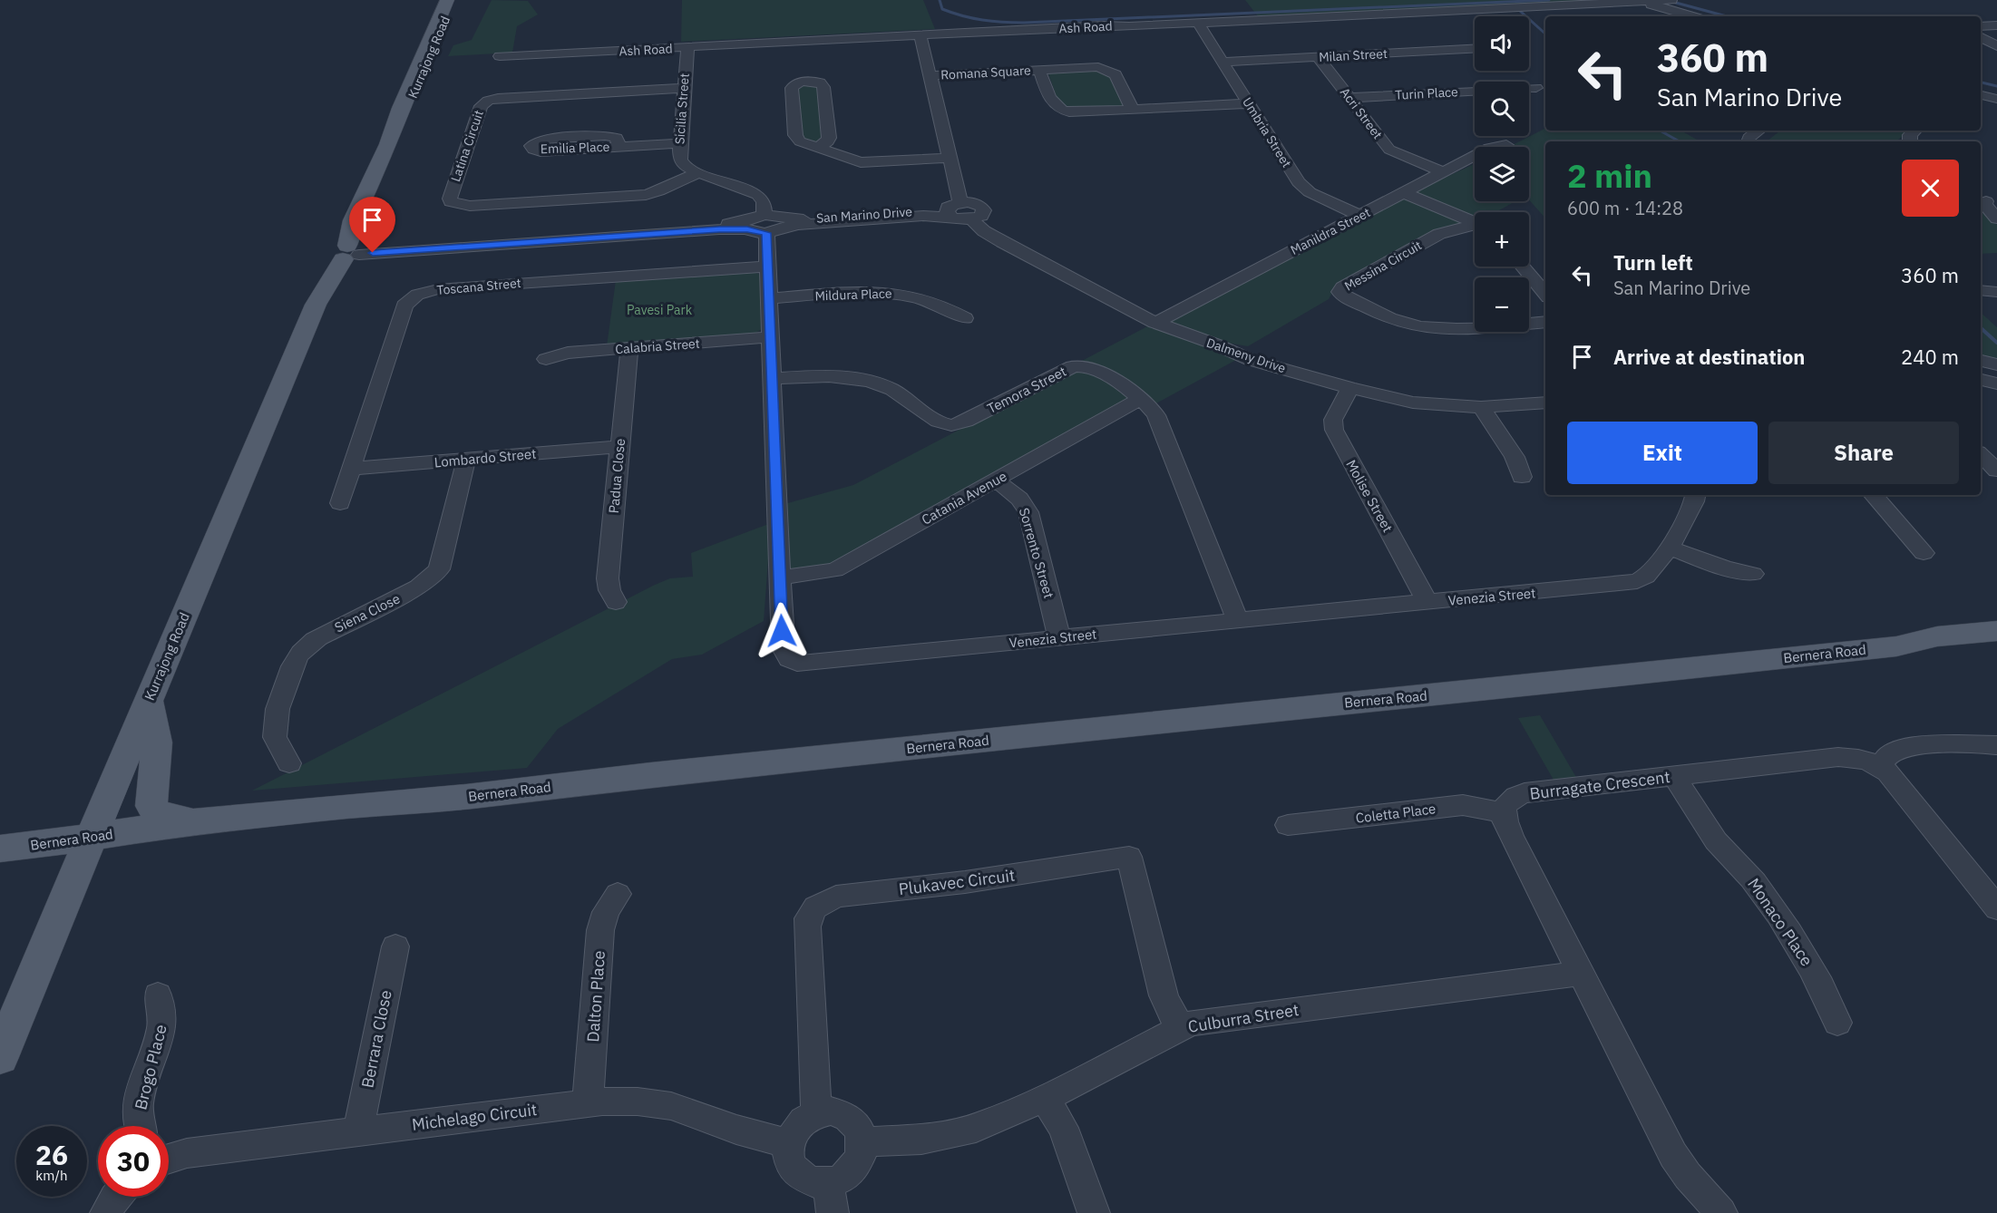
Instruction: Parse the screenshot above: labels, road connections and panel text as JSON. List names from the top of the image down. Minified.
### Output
{"streets":{"main road":["Kurrajong Road","Bernera Road"],"street":["Ash Road","Milan Street","Romana Square","Turin Place","Sicilia Street","Acri Street","Umbria Street","Latina Circuit","Emilia Place","San Marino Drive","Manildra Street","Messina Circuit","Toscana Street","Mildura Place","Calabria Street","Dalmeny Drive","Temora Street","Lombardo Street","Padua Close","Molise Street","Catania Avenue","Sorrento Street","Venezia Street","Siena Close","Burragate Crescent","Coletta Place","Plukavec Circuit","Monaco Place","Dalton Place","Culburra Street","Berrara Close","Brogo Place","Michelago Circuit"]},"crossings":[["Ash Road","Sicilia Street"],["Ash Road","Umbria Street"],["Milan Street","Acri Street"],["Milan Street","Umbria Street"],["Kurrajong Road","San Marino Drive"],["Kurrajong Road","Bernera Road"],["Romana Square","Umbria Street"],["Turin Place","Acri Street"],["Sicilia Street","Latina Circuit"],["Sicilia Street","Emilia Place"],["Sicilia Street","San Marino Drive"],["Sicilia Street","Venezia Street"],["Acri Street","Manildra Street"],["Umbria Street","Manildra Street"],["San Marino Drive","Dalmeny Drive"],["San Marino Drive","Venezia Street"],["Manildra Street","Dalmeny Drive"],["Toscana Street","Lombardo Street"],["Toscana Street","Venezia Street"],["Mildura Place","Venezia Street"],["Calabria Street","Padua Close"],["Calabria Street","Venezia Street"],["Dalmeny Drive","Molise Street"],["Temora Street","Catania Avenue"],["Temora Street","Venezia Street"],["Lombardo Street","Padua Close"],["Lombardo Street","Siena Close"],["Molise Street","Venezia Street"],["Catania Avenue","Sorrento Street"],["Catania Avenue","Venezia Street"],["Sorrento Street","Venezia Street"],["Burragate Crescent","Coletta Place"],["Burragate Crescent","Monaco Place"],["Plukavec Circuit","Culburra Street"],["Plukavec Circuit","Michelago Circuit"],["Dalton Place","Michelago Circuit"],["Culburra Street","Michelago Circuit"],["Berrara Close","Michelago Circuit"]],"parks":["Pavesi Park"],"page":{"map_buttons":["+","−"],"turn":["360 m","San Marino Drive"],"heading":["2 min","600 m · 14:28"],"list":[{"name":"Turn left","note":"San Marino Drive","value":"360 m"},{"name":"Arrive at destination","value":"240 m"}],"buttons":["Exit","Share"],"speed":"26 km/h","limit":"30"}}
